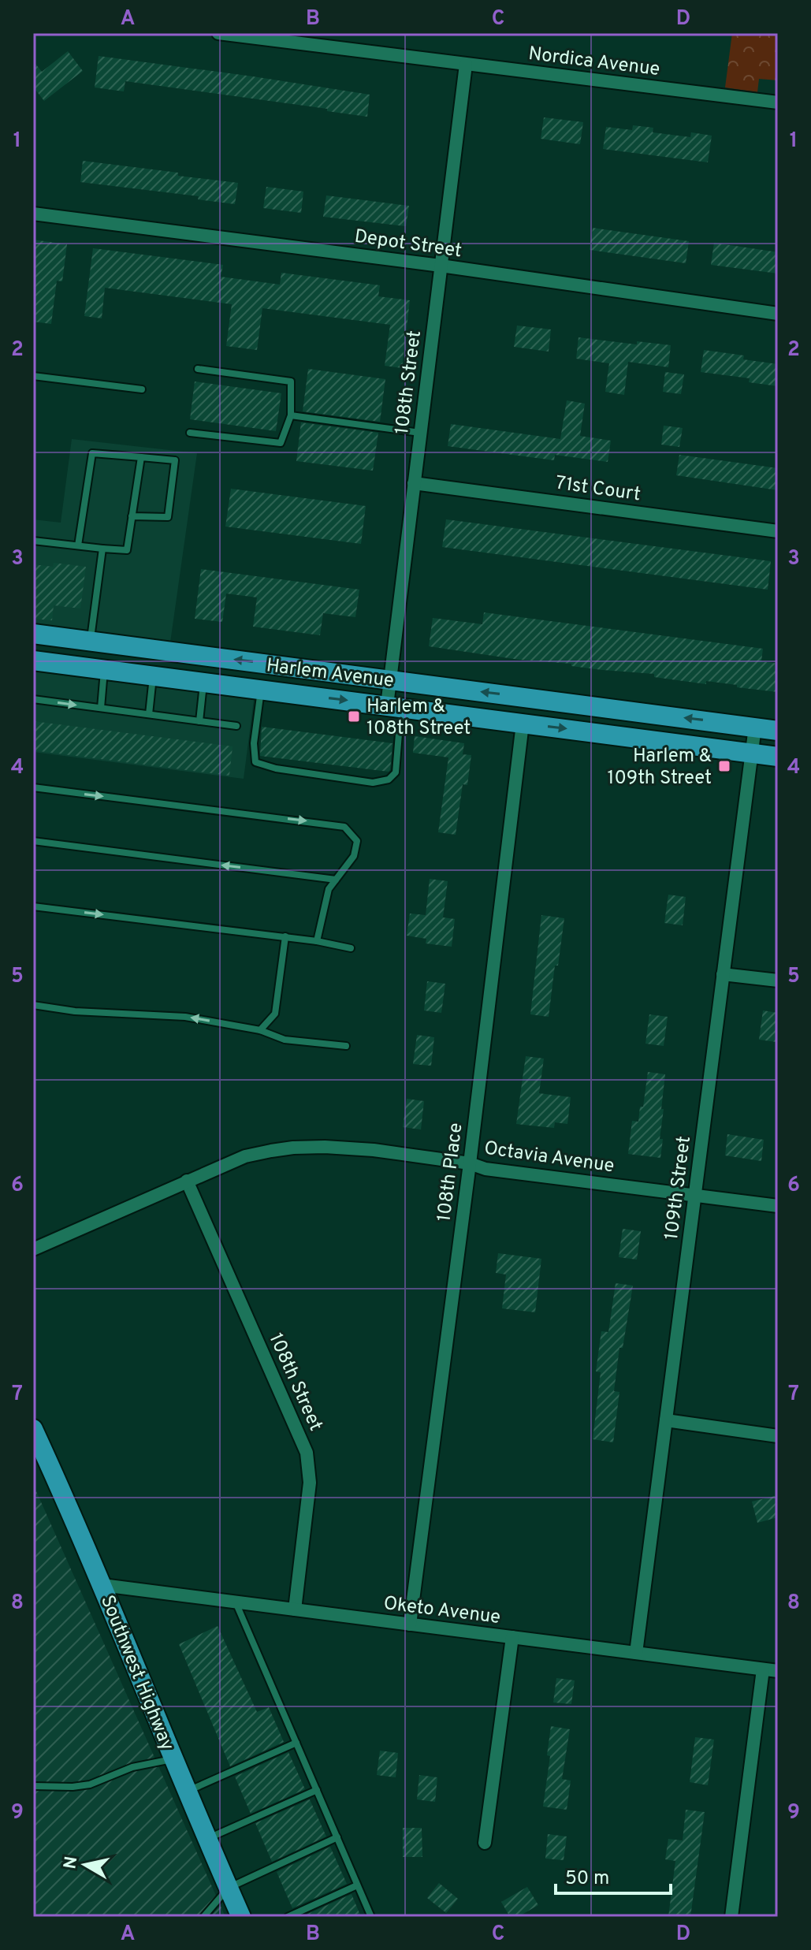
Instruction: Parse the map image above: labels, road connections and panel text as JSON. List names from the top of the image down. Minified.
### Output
{"streets":{"main road":["Harlem Avenue","Southwest Highway"],"street":["Nordica Avenue","Depot Street","108th Street","71st Court","Octavia Avenue","108th Place","109th Street","Oketo Avenue"]},"crossings":[["Nordica Avenue","108th Street"],["Depot Street","108th Street"],["108th Street","71st Court"],["108th Street","Harlem Avenue"],["108th Street","Octavia Avenue"],["108th Street","Oketo Avenue"],["Harlem Avenue","108th Place"],["Harlem Avenue","109th Street"],["Octavia Avenue","108th Place"],["Octavia Avenue","109th Street"],["108th Place","Oketo Avenue"],["109th Street","Oketo Avenue"],["Oketo Avenue","Southwest Highway"]],"places":{"transit":["Harlem & 108th Street","Harlem & 109th Street"]},"scale_bar":"50 m","north":"left","grid":{"columns":["A","B","C","D"],"rows":["1","2","3","4","5","6","7","8","9"]}}
